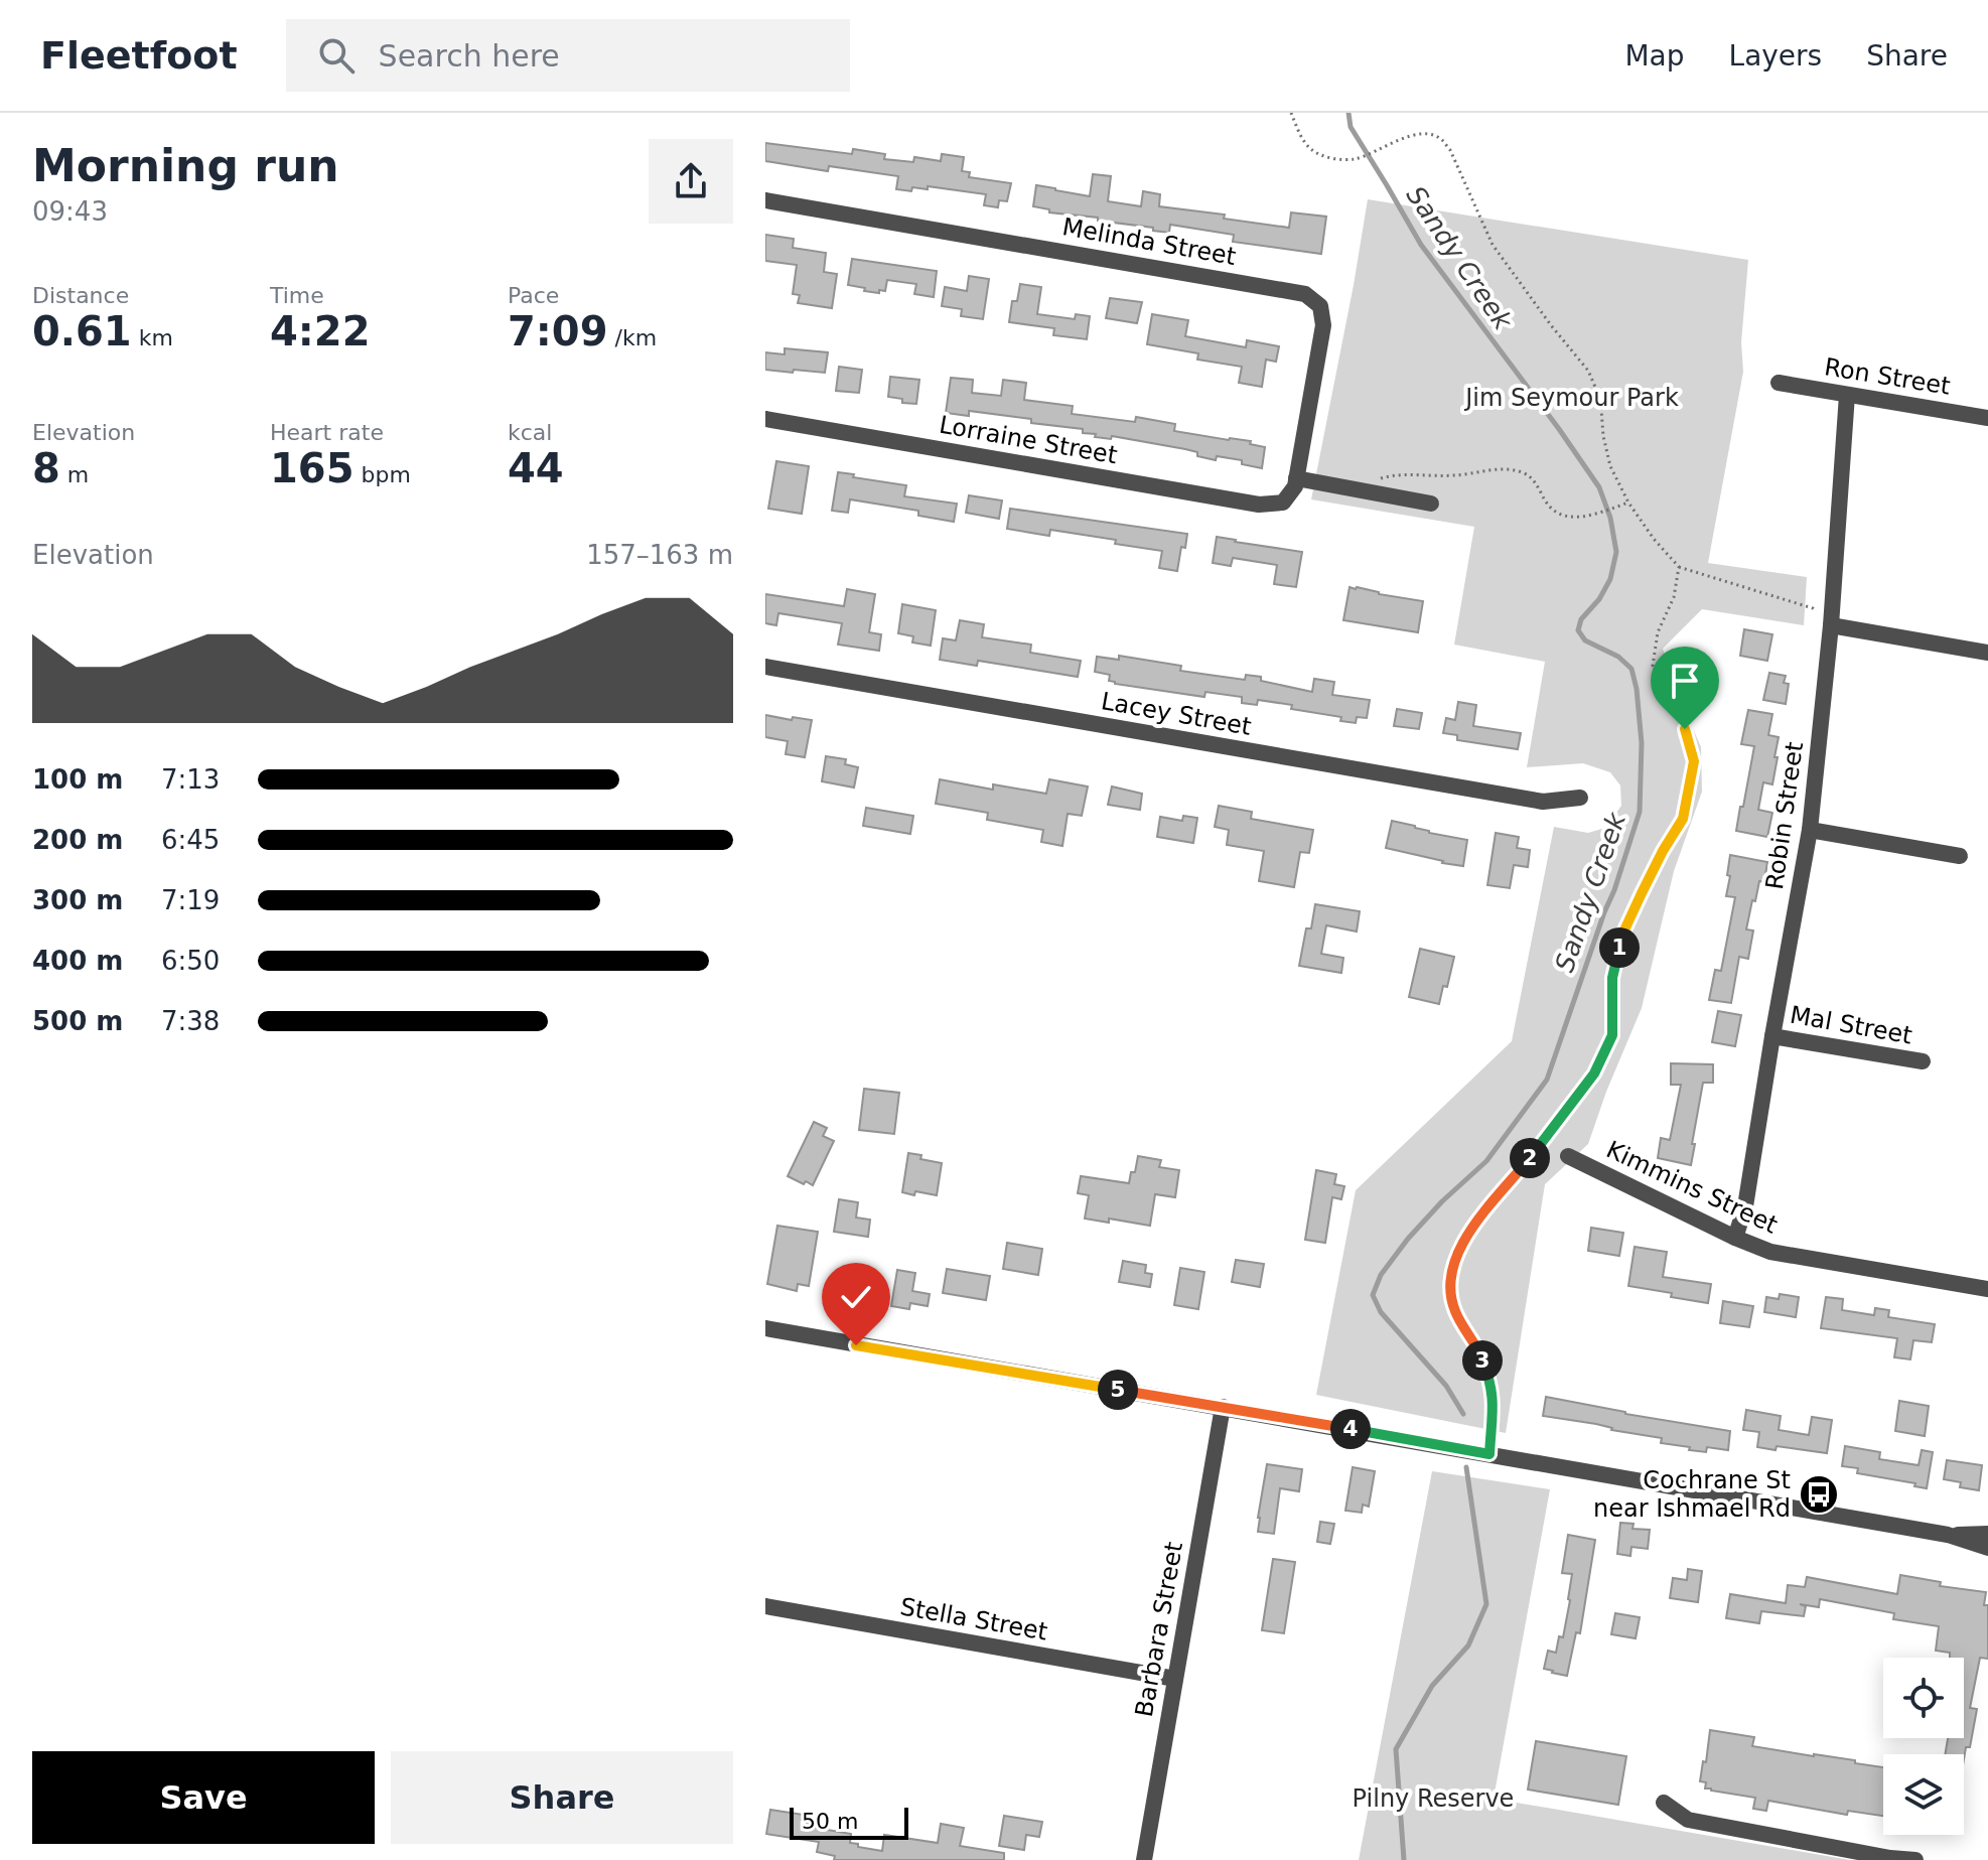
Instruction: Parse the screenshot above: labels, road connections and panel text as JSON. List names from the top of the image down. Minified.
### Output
{"streets":{"street":["Melinda Street","Ron Street","Lorraine Street","Lacey Street","Robin Street","Mal Street","Kimmins Street","Stella Street","Barbara Street"]},"crossings":[["Melinda Street","Lorraine Street"],["Ron Street","Robin Street"],["Robin Street","Mal Street"],["Robin Street","Kimmins Street"],["Stella Street","Barbara Street"]],"water":["Sandy Creek"],"parks":["Jim Seymour Park","Pilny Reserve"],"places":{"bus stop":["Cochrane St near Ishmael Rd"]},"scale_bar":"50 m","page":{"header":"Fleetfoot","search":"Search here","nav":["Map","Layers","Share"],"heading":["Morning run","09:43"],"stats":[["Distance","0.61 km"],["Time","4:22"],["Pace","7:09 /km"],["Elevation","8 m"],["Heart rate","165 bpm"],["kcal","44"]],"chart":["Elevation","157–163 m"],"list":[{"name":"100 m","note":"7:13"},{"name":"200 m","note":"6:45"},{"name":"300 m","note":"7:19"},{"name":"400 m","note":"6:50"},{"name":"500 m","note":"7:38"}],"pins":["1","2","3","5","4"],"buttons":["Save","Share"],"scale":"50 m"}}
